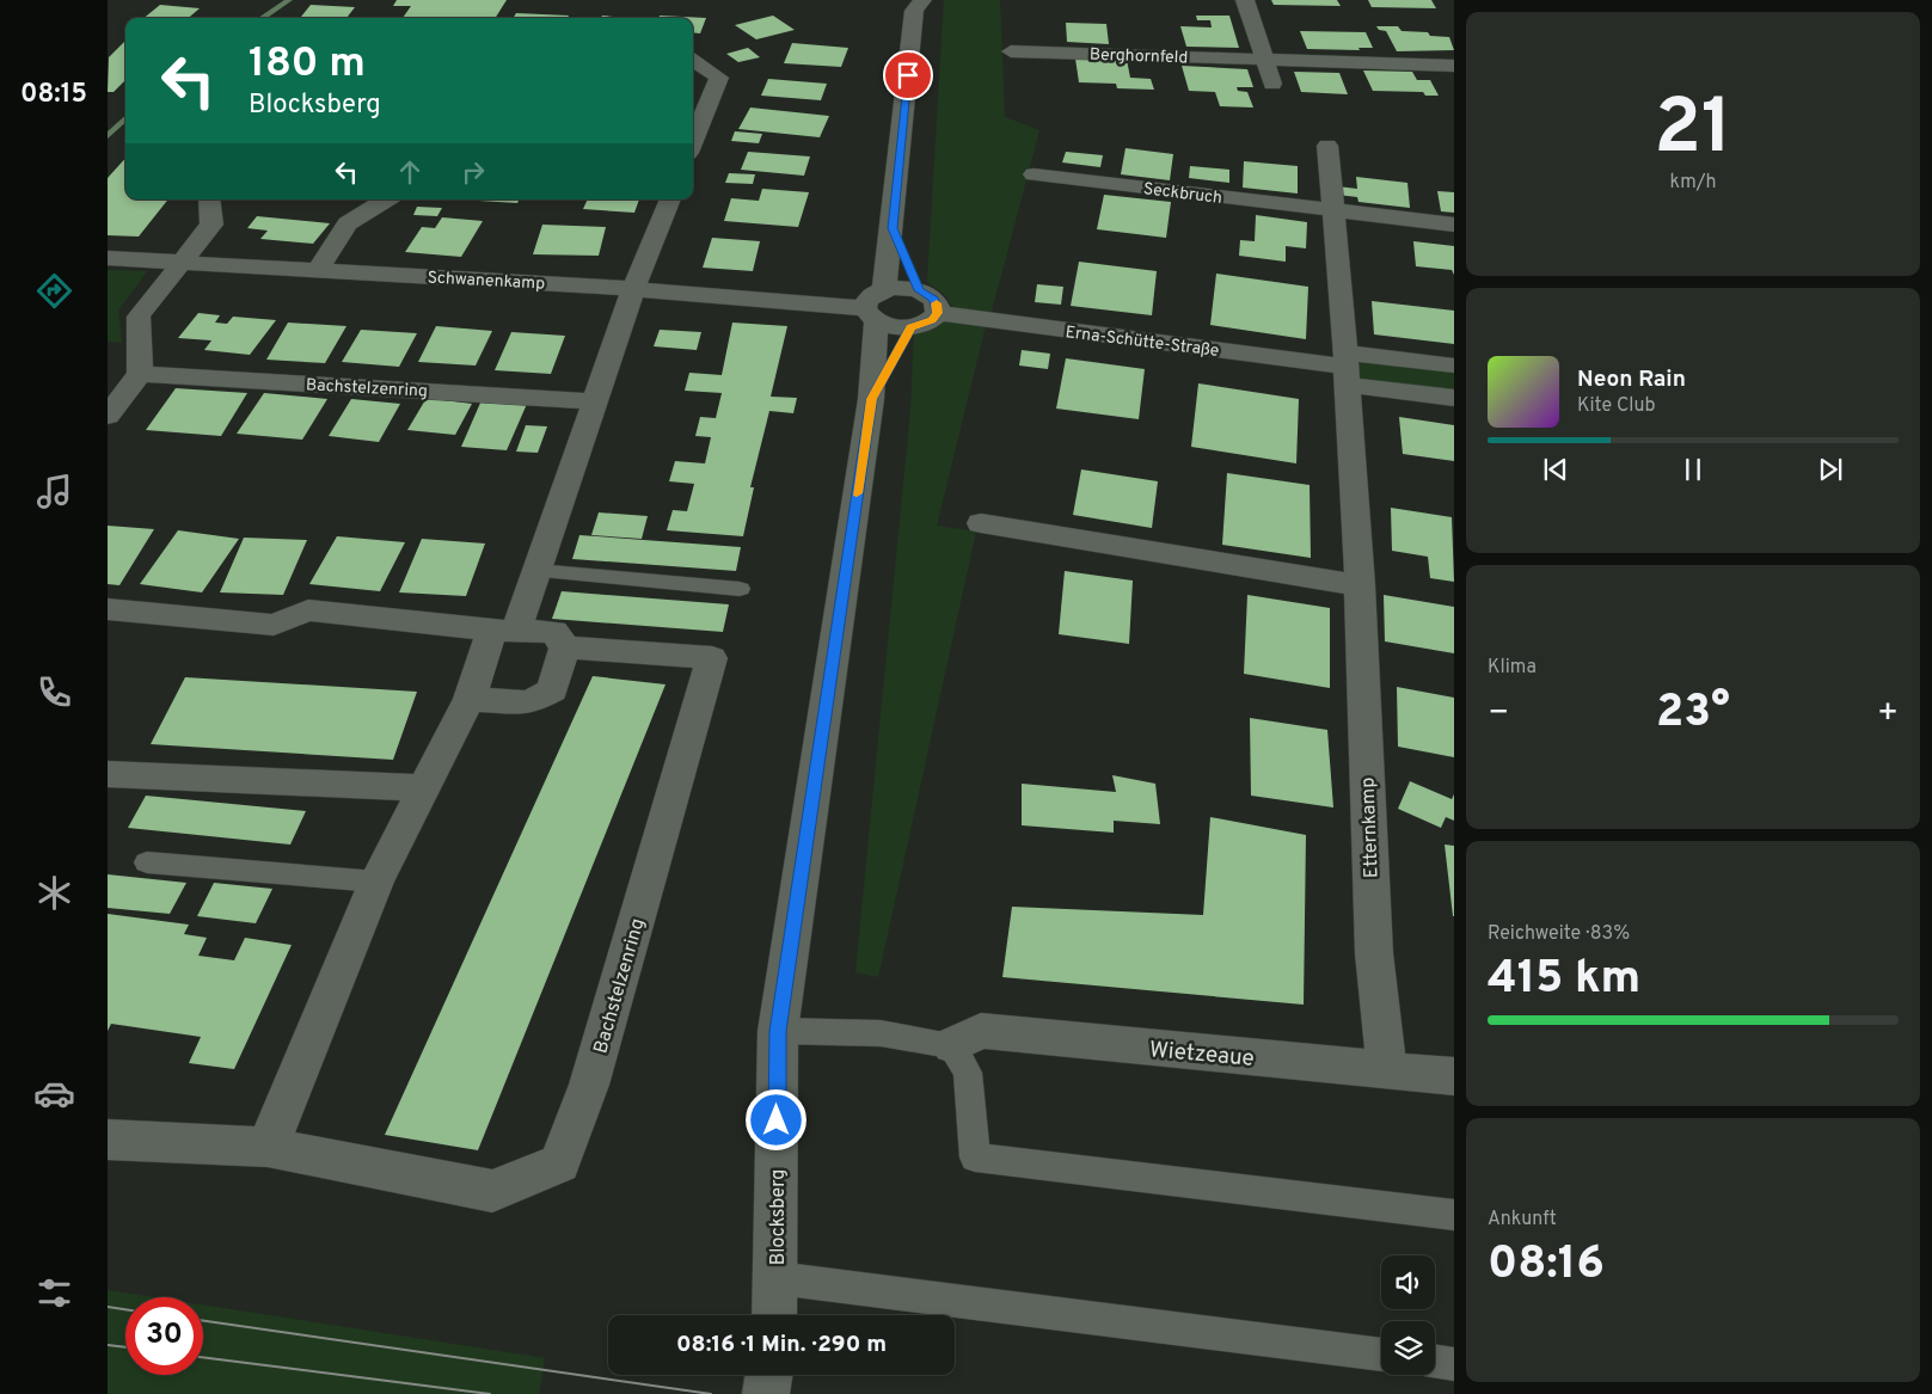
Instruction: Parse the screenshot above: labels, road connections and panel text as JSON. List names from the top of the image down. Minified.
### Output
{"streets":{"street":["Berghornfeld","Seckbruch","Schwanenkamp","Erna-Schütte-Straße","Bachstelzenring","Etternkamp","Wietzeaue","Blocksberg"]},"crossings":[["Schwanenkamp","Blocksberg"],["Erna-Schütte-Straße","Etternkamp"],["Etternkamp","Wietzeaue"]],"page":{"tabs":"08:15","tile":[["21","km/h"],"Klima",["Reichweite · 83%","415 km"],["Ankunft","08:16"]],"turn":["180 m","Blocksberg"],"song":["Neon Rain","Kite Club"],"heat":["−","23°","+"],"limit":"30","trip":"08:16 · 1 Min. · 290 m"}}
